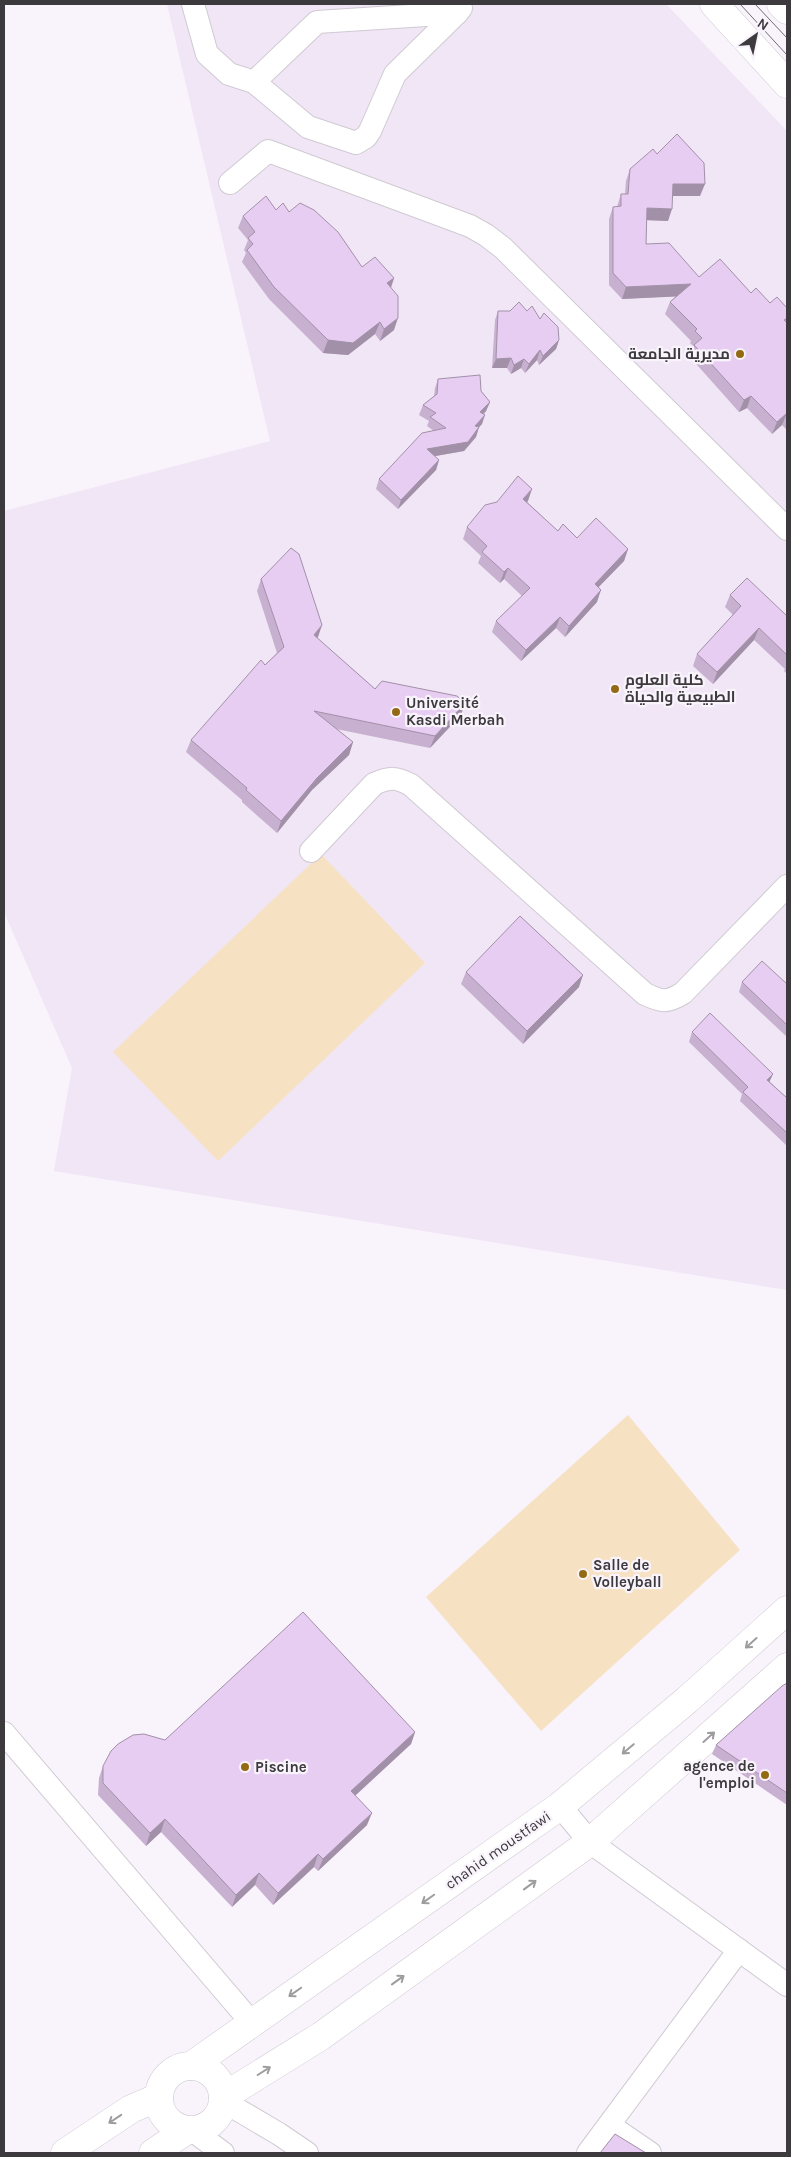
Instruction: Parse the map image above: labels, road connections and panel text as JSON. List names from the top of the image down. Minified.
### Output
{"streets":{"main road":["chahid moustfawi"]},"places":["مديرية الجامعة","كلية العلوم الطبيعية والحياة","Université Kasdi Merbah","Salle de Volleyball","Piscine","agence de l'emploi"],"north":"top right"}
